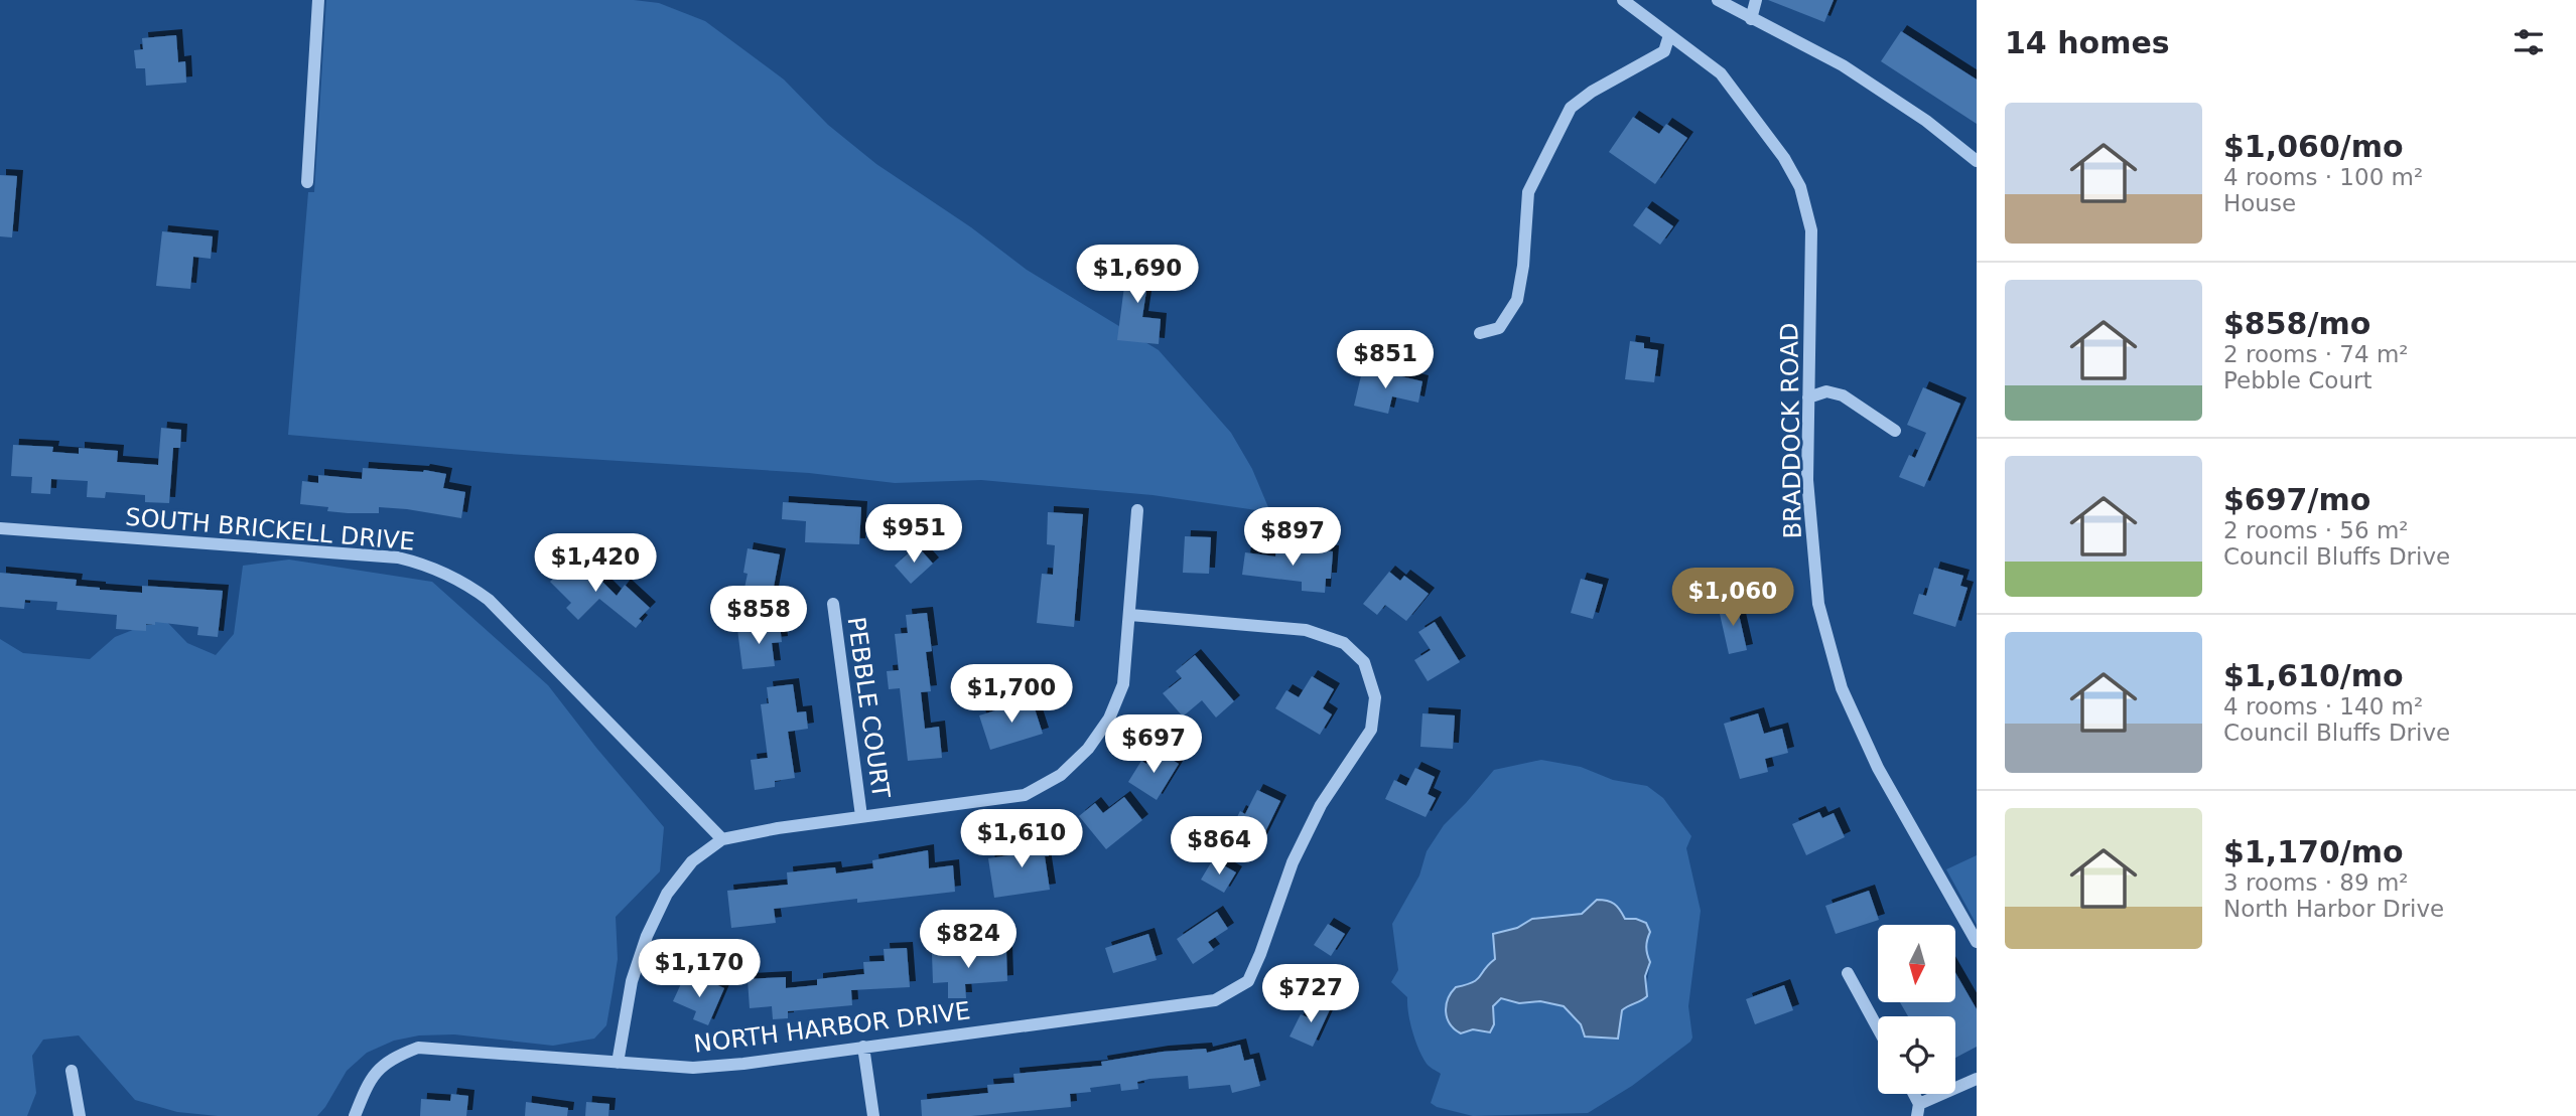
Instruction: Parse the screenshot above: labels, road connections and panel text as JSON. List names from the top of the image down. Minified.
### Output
{"streets":{"street":["BRADDOCK ROAD","SOUTH BRICKELL DRIVE","PEBBLE COURT","NORTH HARBOR DRIVE"]},"north":"bottom","page":{"heading":"14 homes","list":[{"name":"$1,060/mo","note":"4 rooms · 100 m² · House"},{"name":"$858/mo","note":"2 rooms · 74 m² · Pebble Court"},{"name":"$697/mo","note":"2 rooms · 56 m² · Council Bluffs Drive"},{"name":"$1,610/mo","note":"4 rooms · 140 m² · Council Bluffs Drive"},{"name":"$1,170/mo","note":"3 rooms · 89 m² · North Harbor Drive"}],"price":["$1,690","$851","$951","$897","$1,420","$1,060","$858","$1,700","$697","$1,610","$864","$824","$1,170","$727"]}}
